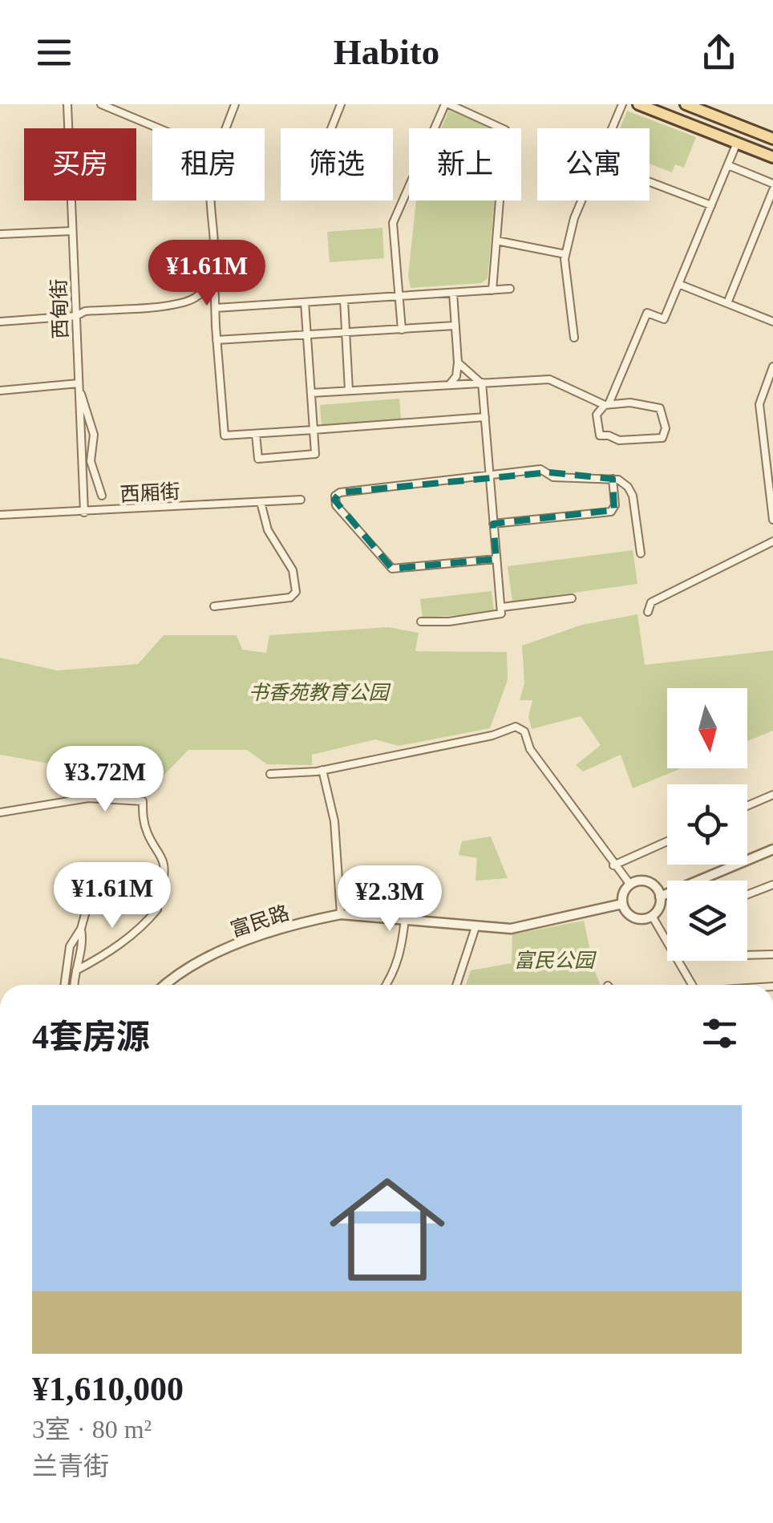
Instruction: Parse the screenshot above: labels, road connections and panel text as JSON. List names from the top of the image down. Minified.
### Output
{"streets":{"street":["西甸街","西厢街","富民路"]},"crossings":[["西甸街","西厢街"]],"parks":["书香苑教育公园","富民公园"],"north":"bottom","page":{"header":"Habito","chip":["买房","租房","筛选","新上","公寓"],"price":["¥1.61M","¥3.72M","¥1.61M","¥2.3M"],"heading":"4套房源","list":[{"name":"¥1,610,000","note":"3室 · 80 m² · 兰青街"}]}}
